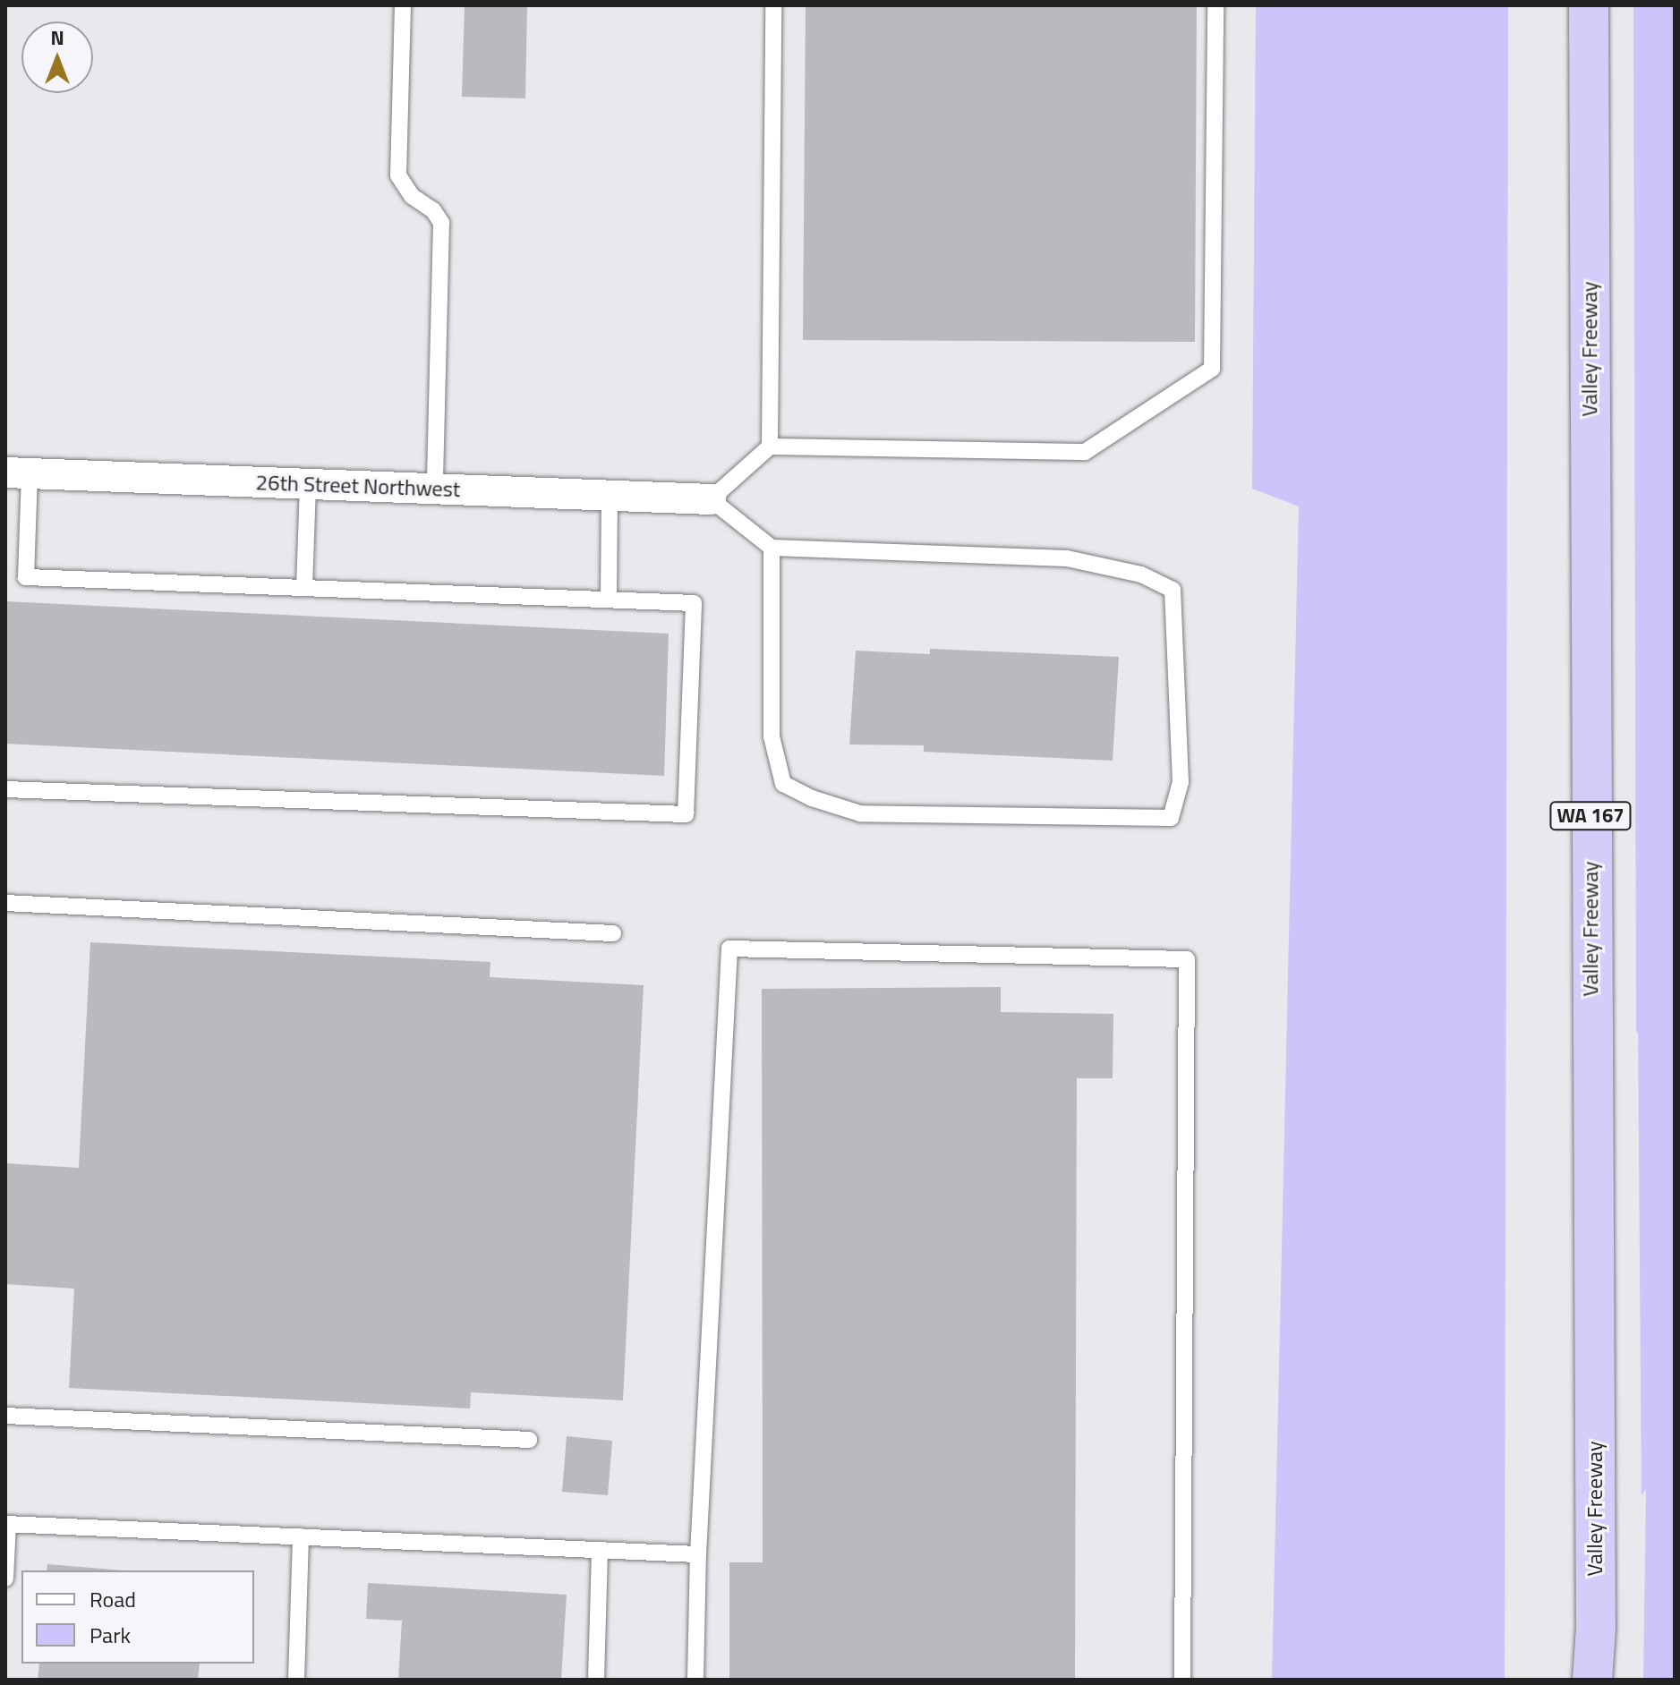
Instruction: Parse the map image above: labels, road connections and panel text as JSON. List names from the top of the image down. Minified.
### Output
{"streets":{"highway":["Valley Freeway","WA 167"],"street":["26th Street Northwest"]},"legend":["Road","Park"],"north":"top"}
